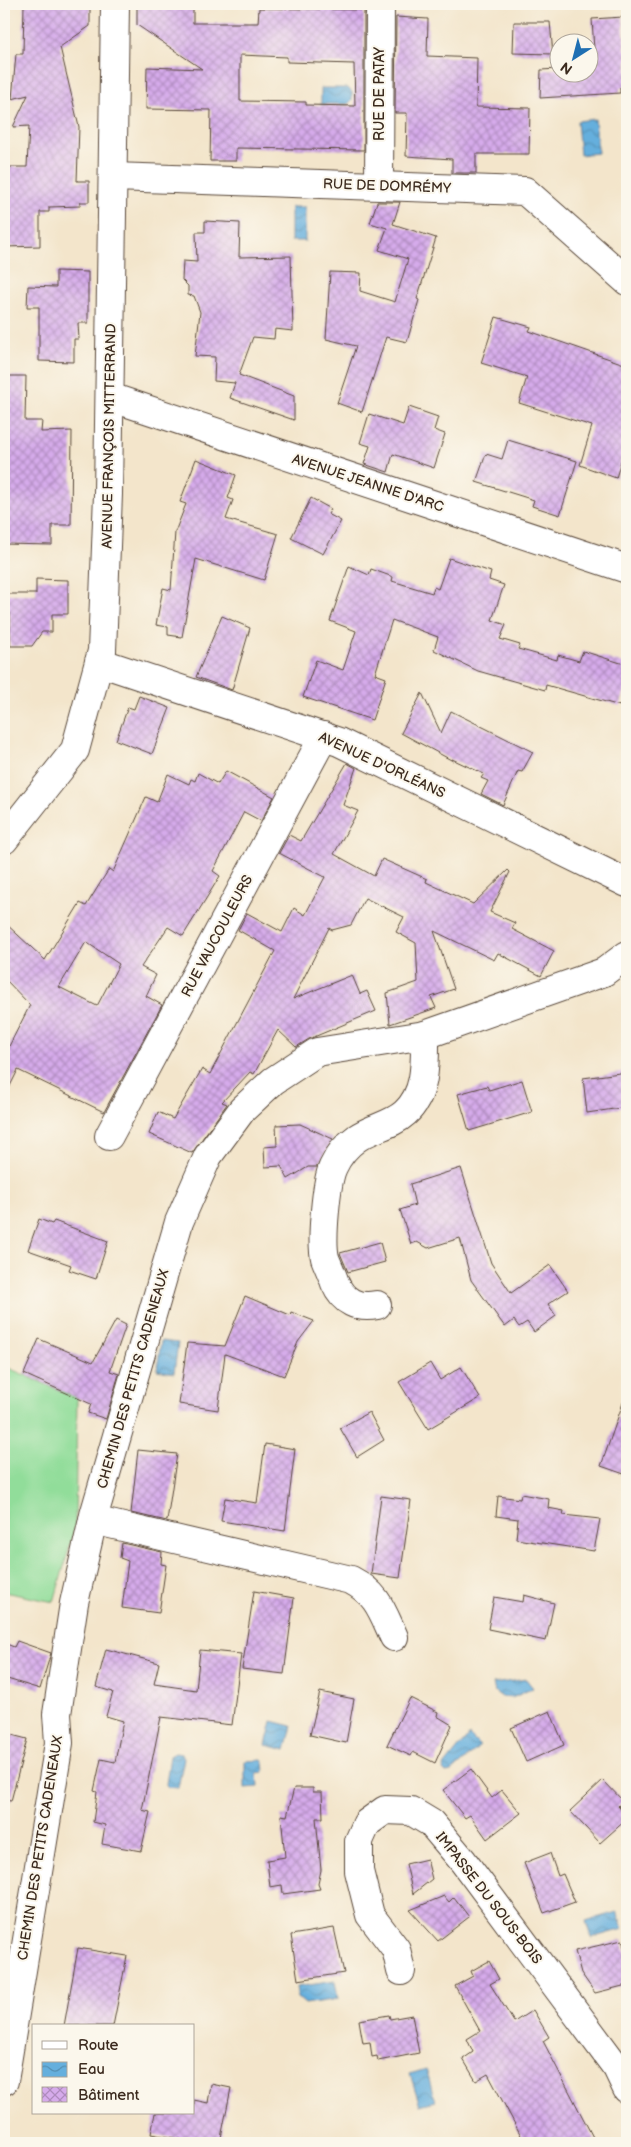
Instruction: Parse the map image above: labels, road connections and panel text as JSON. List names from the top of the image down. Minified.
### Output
{"streets":{"street":["RUE DE PATAY","RUE DE DOMRÉMY","AVENUE FRANÇOIS MITTERRAND","AVENUE JEANNE D'ARC","AVENUE D'ORLÉANS","RUE VAUCOULEURS","CHEMIN DES PETITS CADENEAUX","IMPASSE DU SOUS-BOIS"]},"crossings":[["RUE DE PATAY","RUE DE DOMRÉMY"],["RUE DE DOMRÉMY","AVENUE FRANÇOIS MITTERRAND"],["AVENUE FRANÇOIS MITTERRAND","AVENUE JEANNE D'ARC"],["AVENUE FRANÇOIS MITTERRAND","AVENUE D'ORLÉANS"],["AVENUE D'ORLÉANS","RUE VAUCOULEURS"]],"legend":["Route","Eau","Bâtiment"],"north":"bottom left"}
